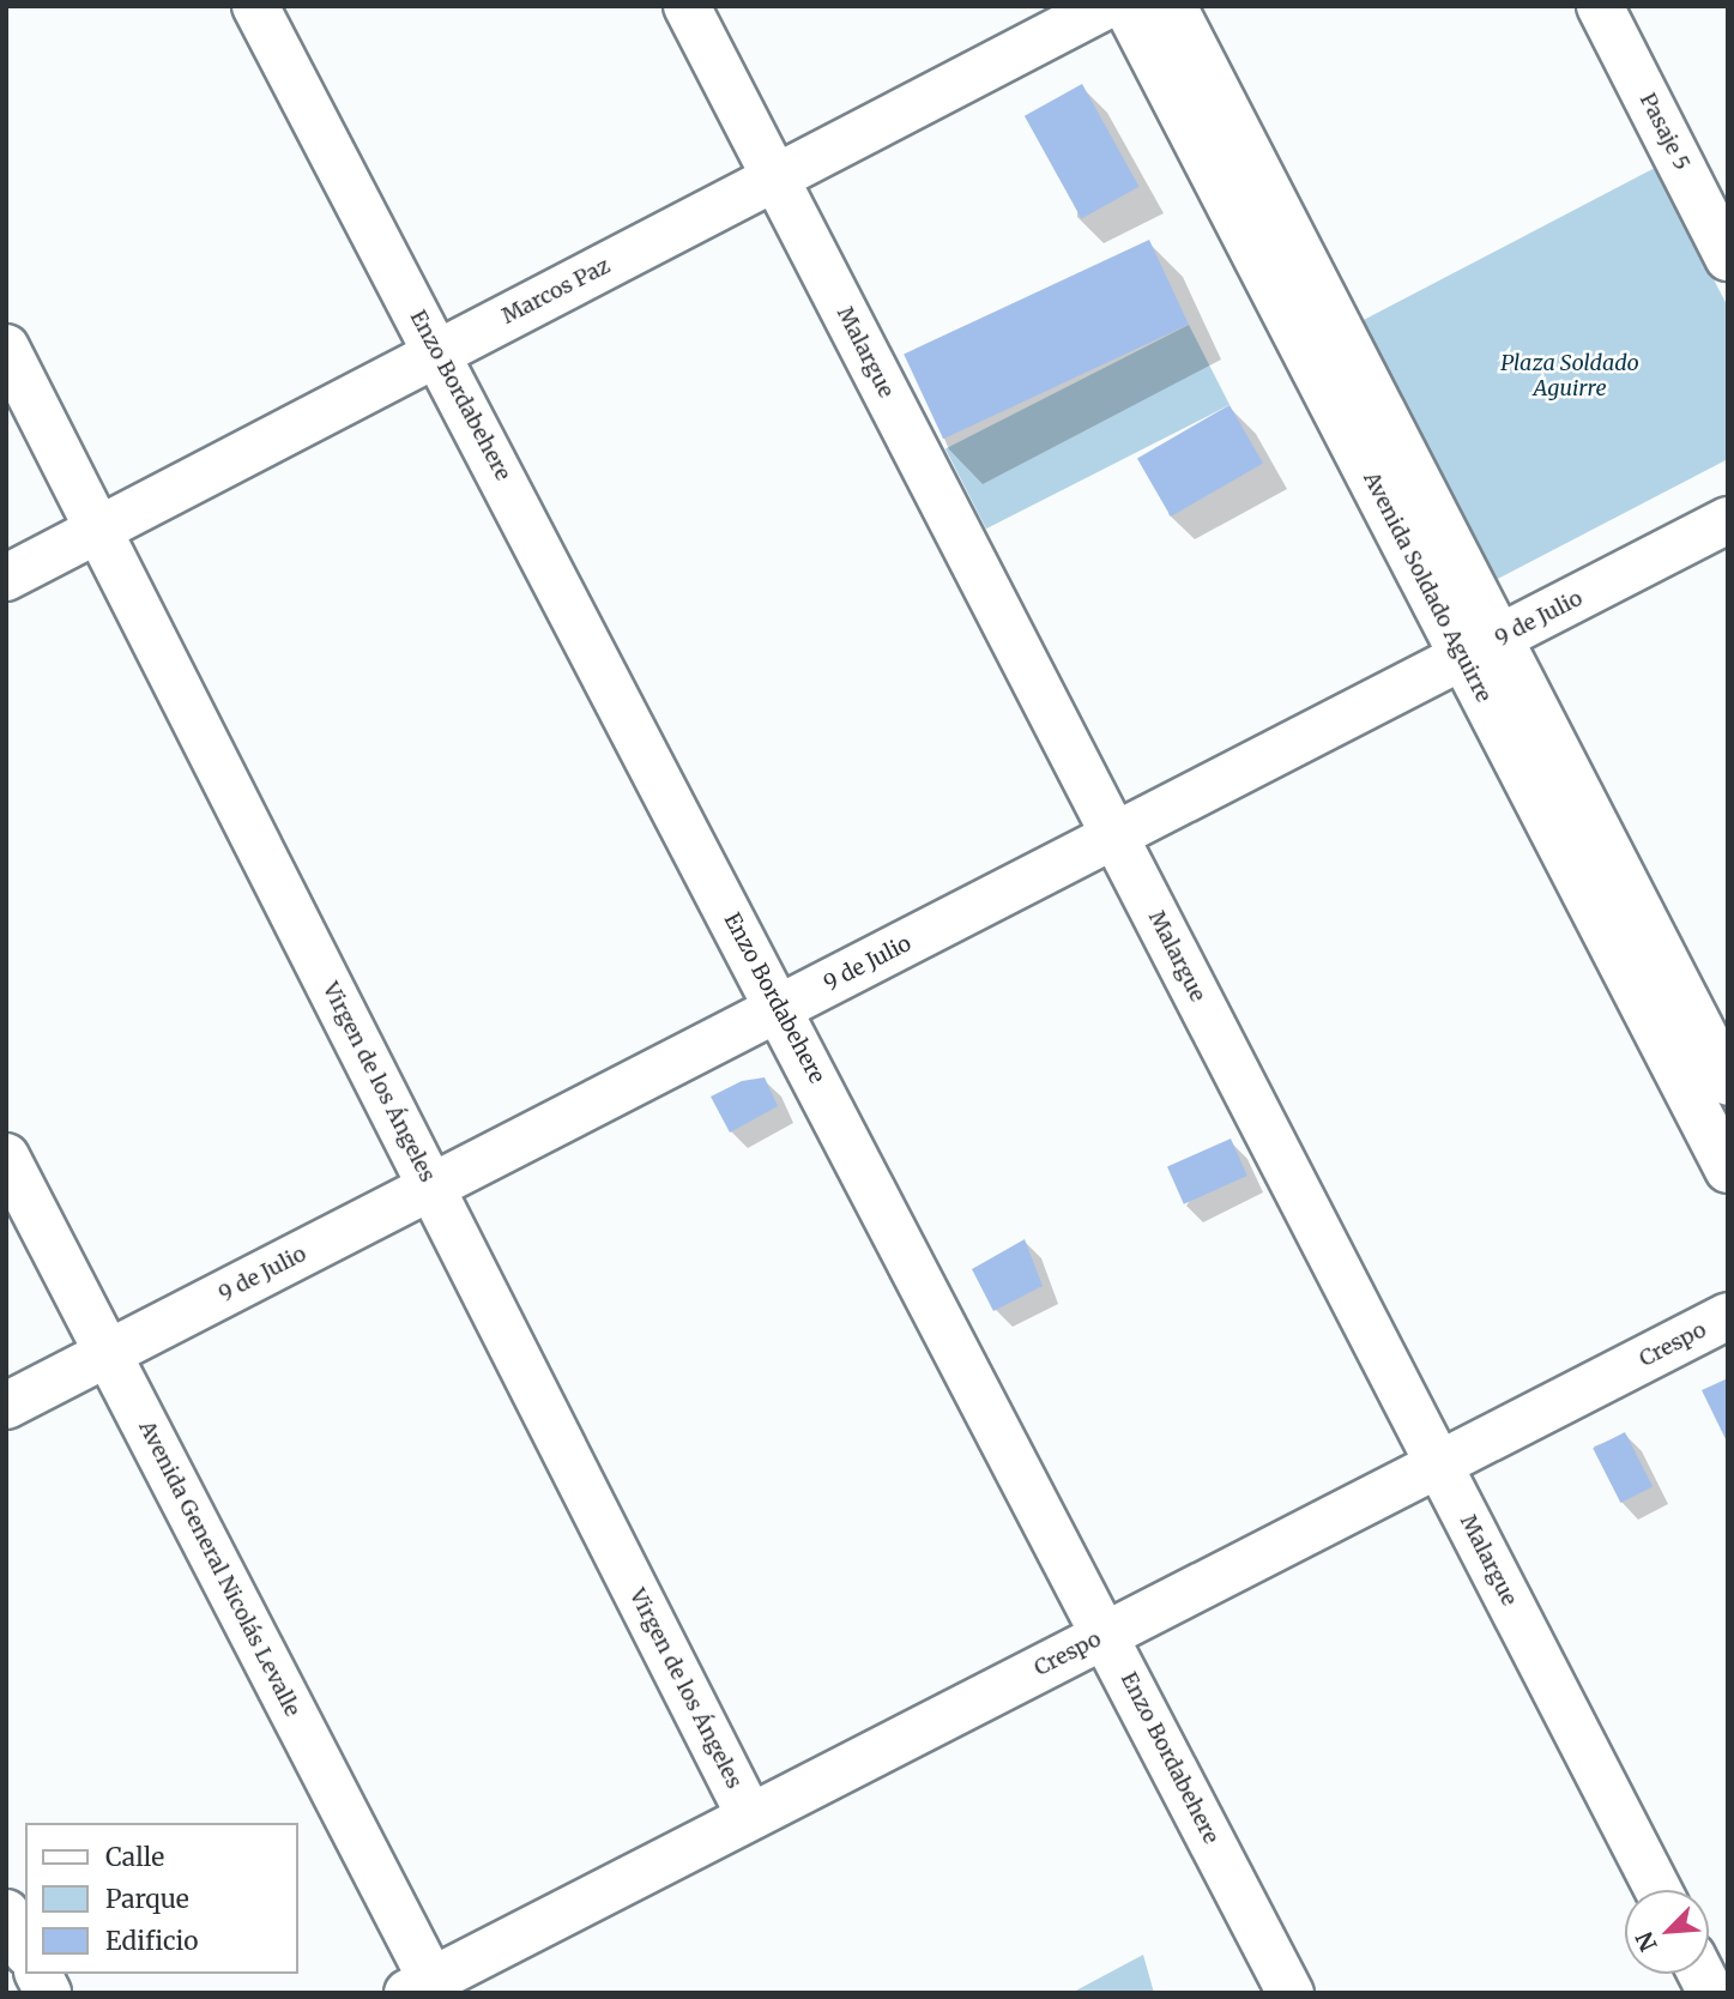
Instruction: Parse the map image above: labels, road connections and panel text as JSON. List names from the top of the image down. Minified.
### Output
{"streets":{"street":["Pasaje 5","Marcos Paz","Malargue","Enzo Bordabehere","Avenida Soldado Aguirre","9 de Julio","Virgen de los Ángeles","Crespo","Avenida General Nicolás Levalle"]},"crossings":[["Marcos Paz","Malargue"],["Marcos Paz","Enzo Bordabehere"],["Marcos Paz","Virgen de los Ángeles"],["Malargue","9 de Julio"],["Malargue","Crespo"],["Enzo Bordabehere","9 de Julio"],["Enzo Bordabehere","Crespo"],["Avenida Soldado Aguirre","9 de Julio"],["9 de Julio","Virgen de los Ángeles"],["9 de Julio","Avenida General Nicolás Levalle"],["Virgen de los Ángeles","Crespo"],["Crespo","Avenida General Nicolás Levalle"]],"parks":["Plaza Soldado Aguirre"],"legend":["Calle","Parque","Edificio"],"north":"bottom left"}
